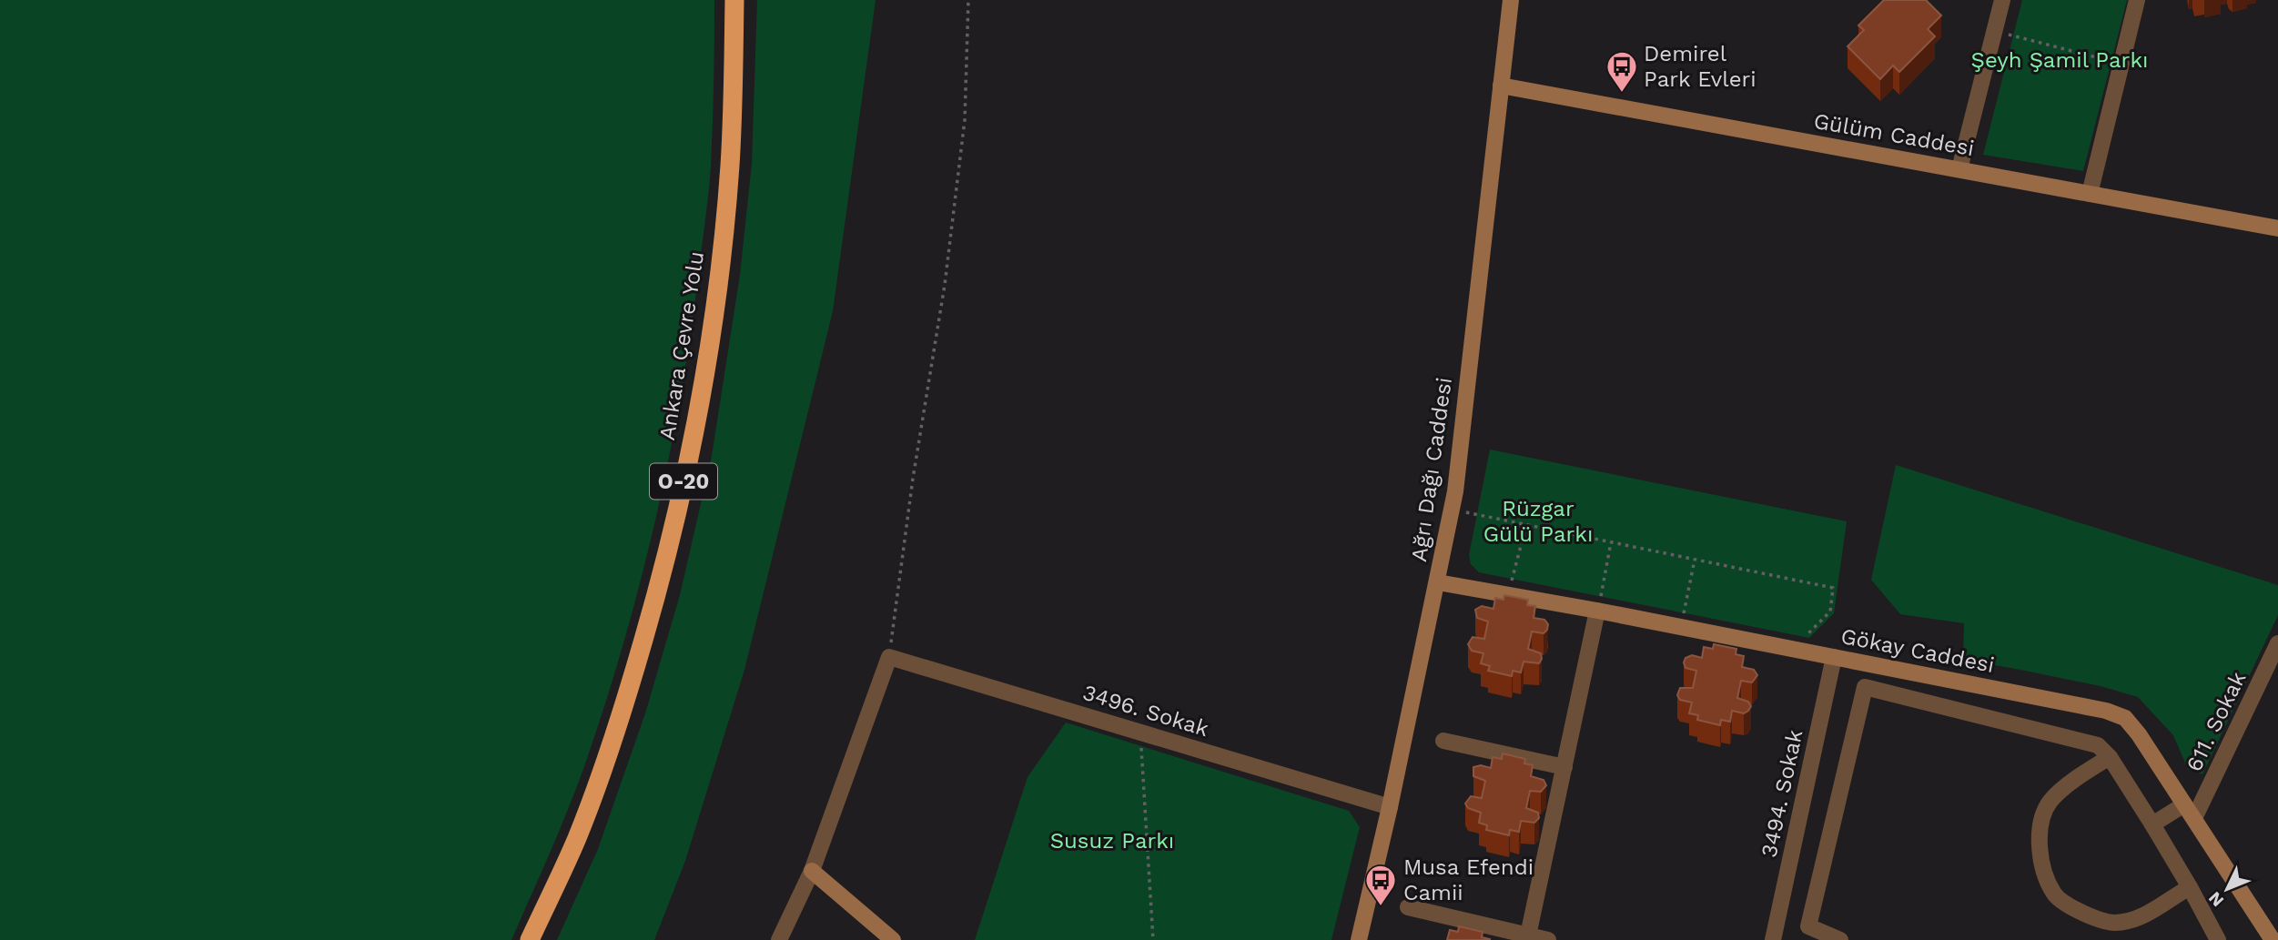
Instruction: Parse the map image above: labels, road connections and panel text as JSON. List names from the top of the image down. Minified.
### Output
{"streets":{"highway":["Ankara Çevre Yolu","O-20"],"main road":["Gülüm Caddesi","Ağrı Dağı Caddesi","Gökay Caddesi"],"street":["3496. Sokak","611. Sokak","3494. Sokak"]},"crossings":[["Gülüm Caddesi","Ağrı Dağı Caddesi"],["Ağrı Dağı Caddesi","Gökay Caddesi"],["Ağrı Dağı Caddesi","3496. Sokak"],["Gökay Caddesi","611. Sokak"],["Gökay Caddesi","3494. Sokak"]],"parks":["Şeyh Şamil Parkı","Rüzgar Gülü Parkı","Susuz Parkı"],"places":{"bus stop":["Demirel Park Evleri","Musa Efendi Camii"]},"north":"bottom left"}
